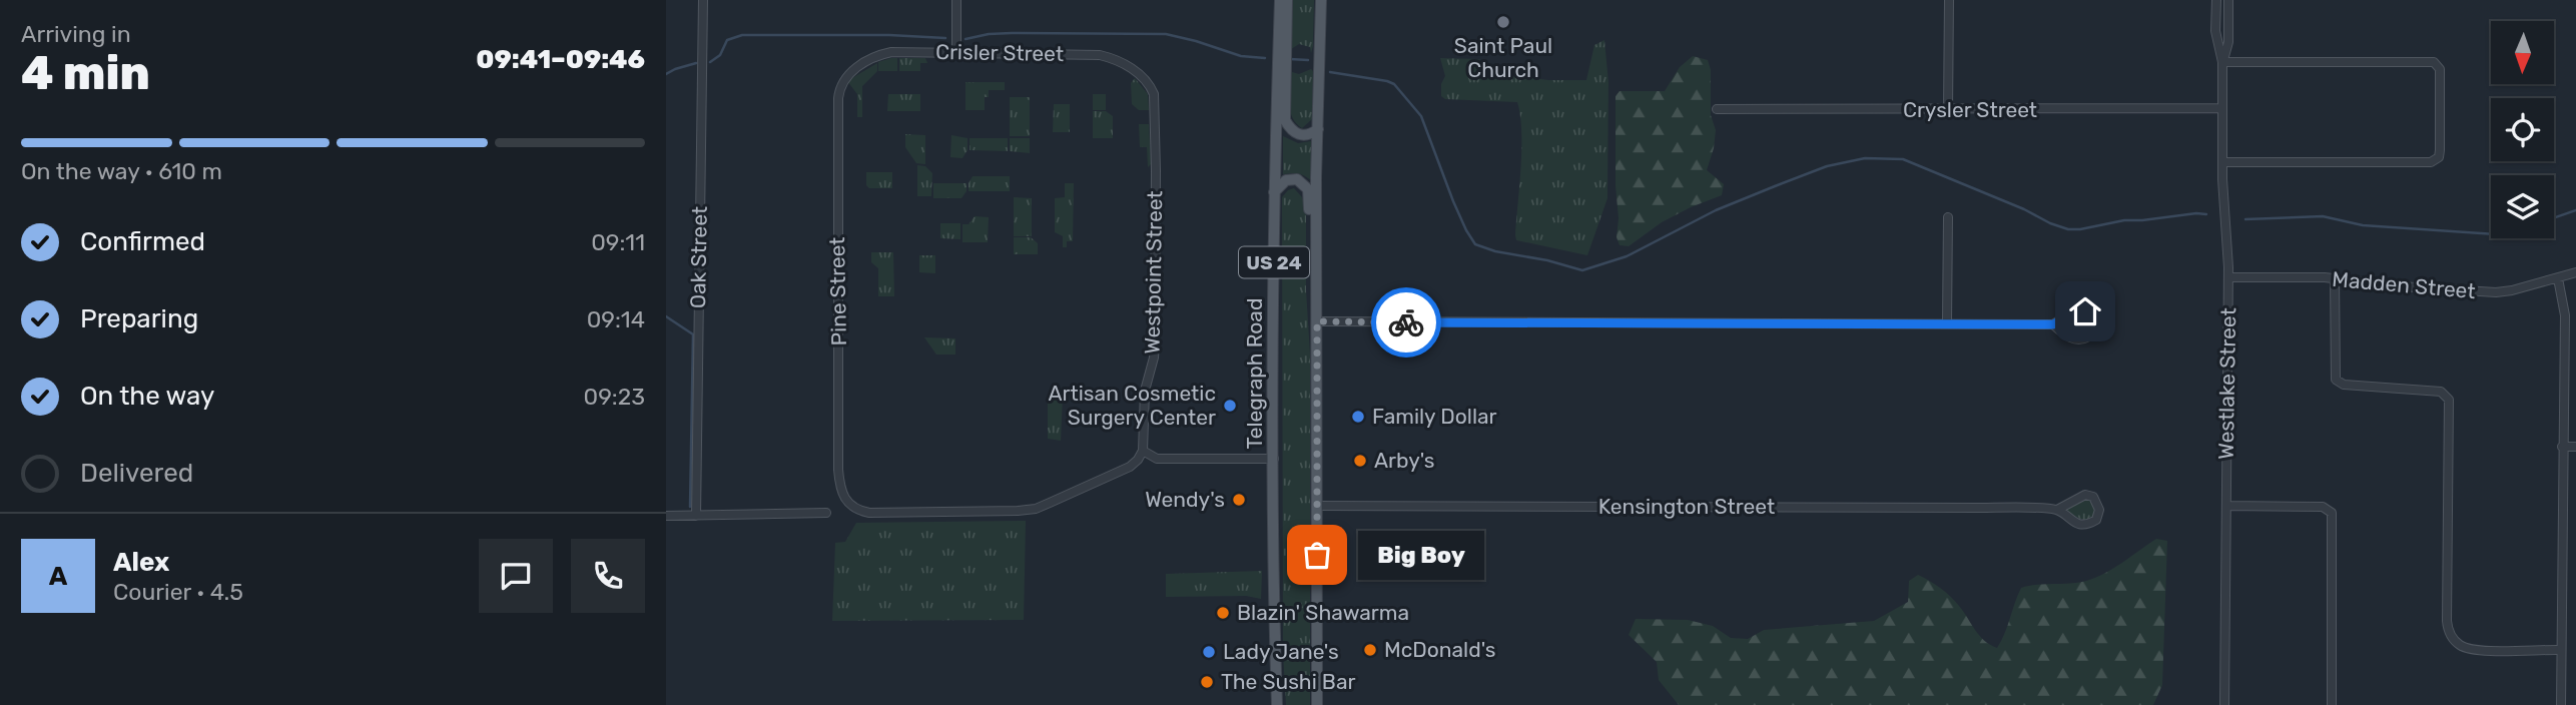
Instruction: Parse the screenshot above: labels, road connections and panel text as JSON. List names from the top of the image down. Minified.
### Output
{"streets":{"main road":["US 24","Telegraph Road"],"street":["Crisler Street","Crysler Street","Oak Street","Westpoint Street","Madden Street","Pine Street","Westlake Street","Kensington Street"]},"crossings":[["Crisler Street","Westpoint Street"],["Crisler Street","Pine Street"],["Crysler Street","Westlake Street"],["US 24","Kensington Street"],["Westpoint Street","Pine Street"],["Madden Street","Westlake Street"]],"places":["Saint Paul Church","Artisan Cosmetic Surgery Center","Family Dollar","Arby's","Wendy's","Big Boy","Blazin' Shawarma","McDonald's","Lady Jane's","The Sushi Bar"],"north":"bottom","page":{"heading":["4 min","Arriving in","09:41–09:46"],"panel":["Alex","Courier · 4.5"],"bar":"On the way · 610 m","list":[["Confirmed","09:11"],["Preparing","09:14"],["On the way","09:23"],"Delivered"],"bubble":"Big Boy","round":"A"}}
